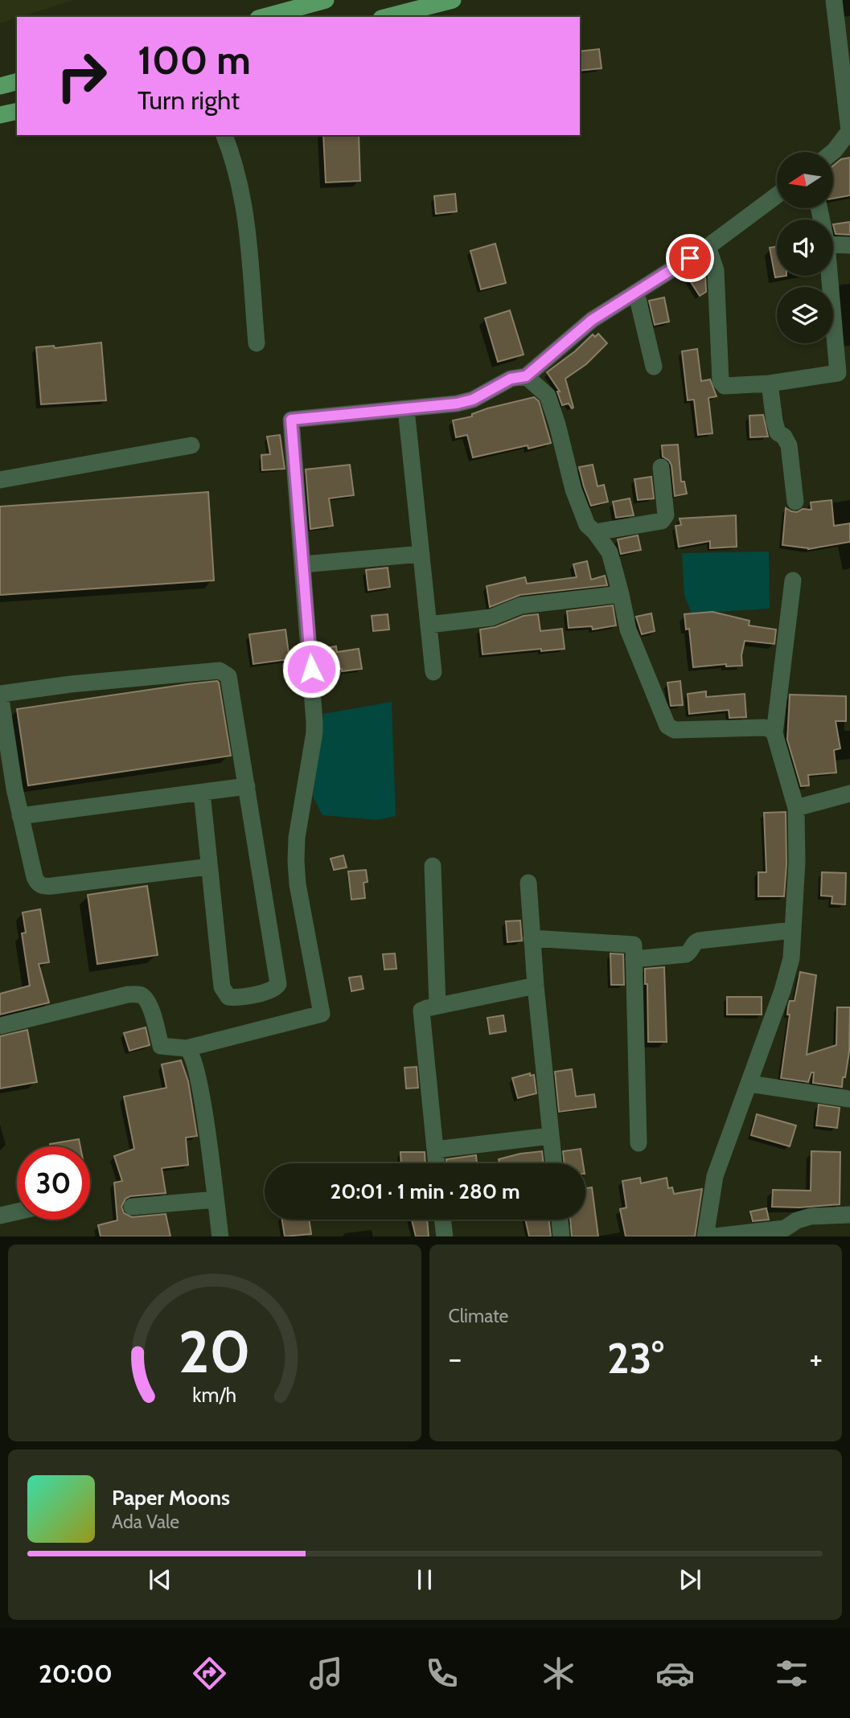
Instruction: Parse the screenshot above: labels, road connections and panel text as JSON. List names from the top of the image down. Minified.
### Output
{"north":"left","page":{"turn":["100 m","Turn right"],"limit":"30","trip":"20:01 · 1 min · 280 m","tile":"Climate","heat":["−","23°","+"],"song":["Paper Moons","Ada Vale"],"tabs":"20:00","gauge":["20","km/h"]}}
